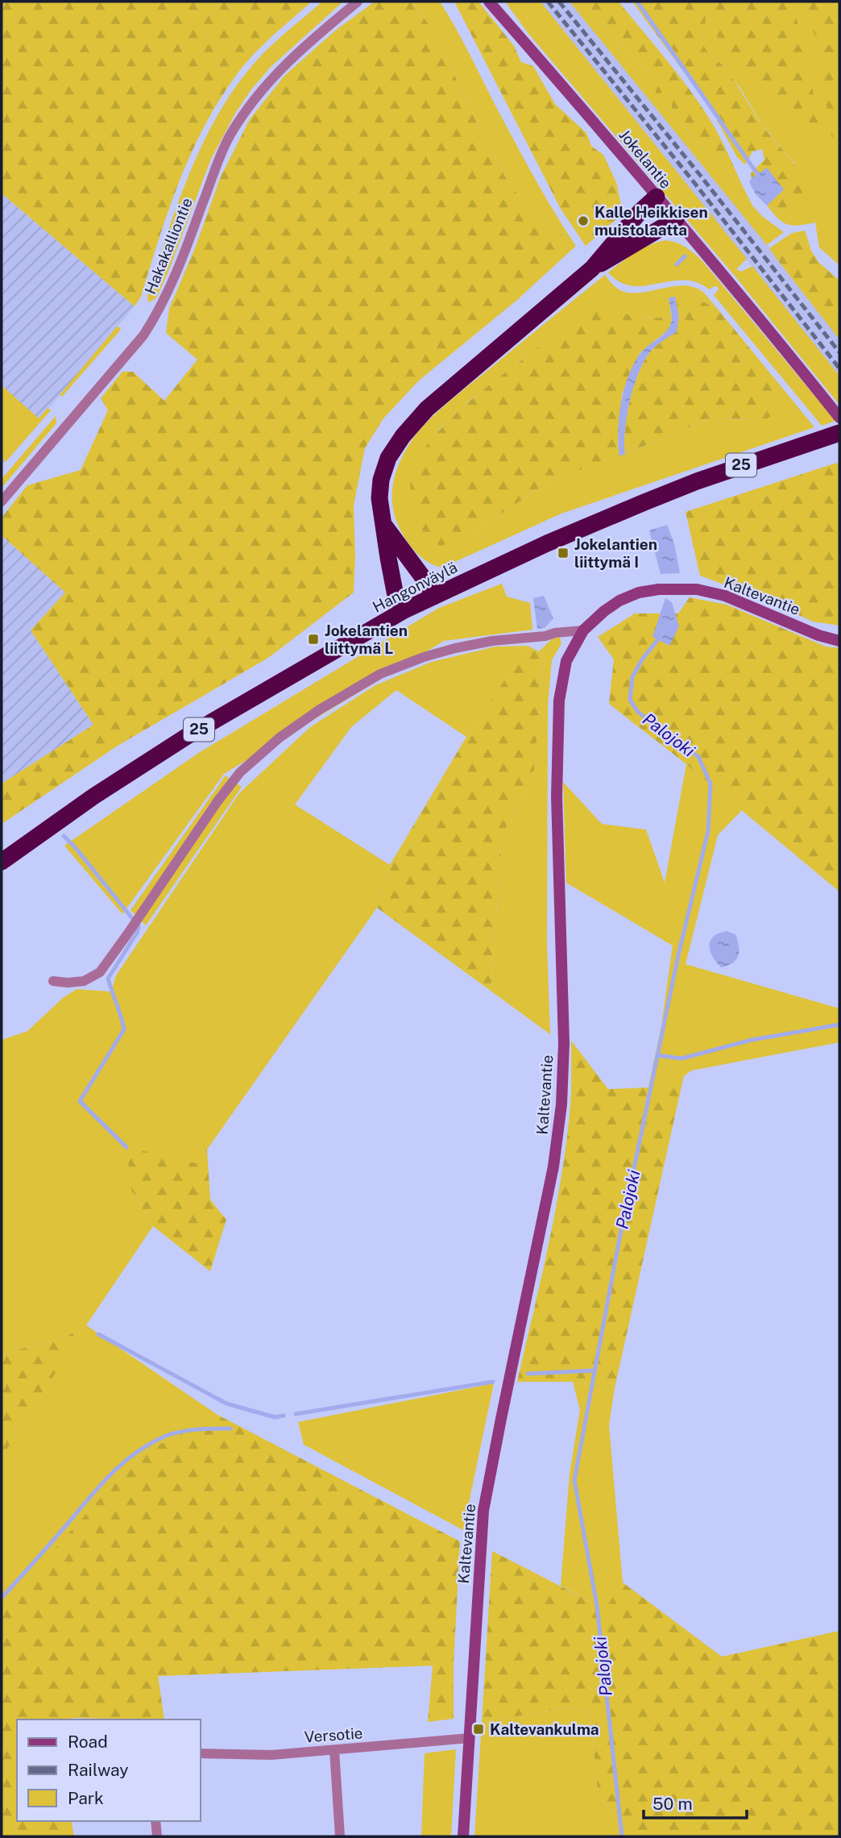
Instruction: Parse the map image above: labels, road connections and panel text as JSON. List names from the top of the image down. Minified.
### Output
{"streets":{"highway":["25","Hangonväylä"],"street":["Jokelantie","Hakakalliontie","Kaltevantie","Versotie"]},"crossings":[["Kaltevantie","Versotie"]],"water":["Palojoki"],"places":{"other":["Kalle Heikkisen muistolaatta"],"transit":["Jokelantien liittymä I","Jokelantien liittymä L","Kaltevankulma"]},"legend":["Road","Railway","Park"],"scale_bar":"50 m"}
